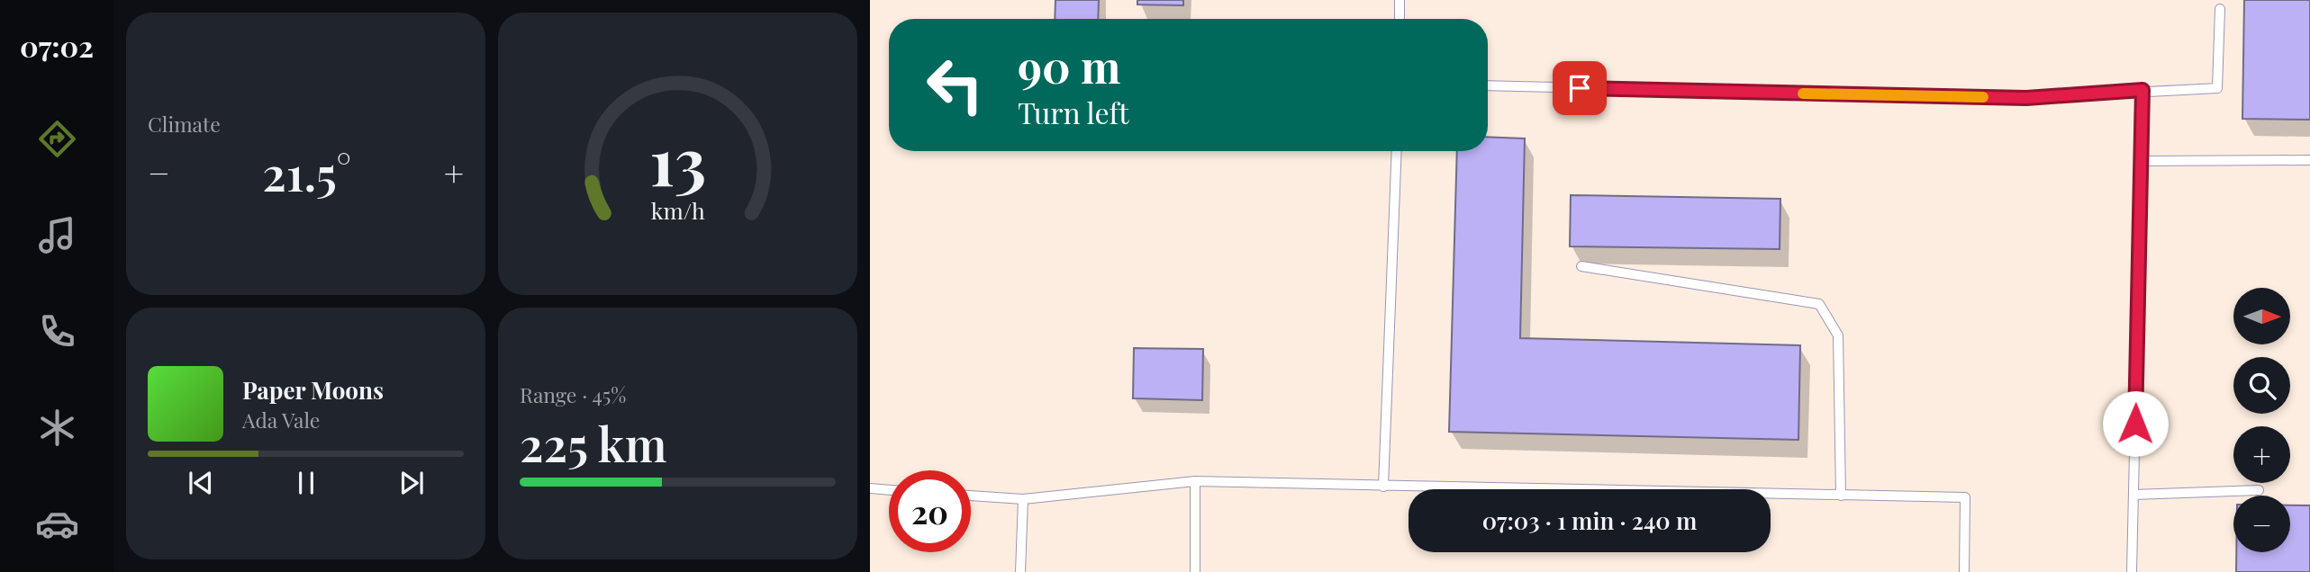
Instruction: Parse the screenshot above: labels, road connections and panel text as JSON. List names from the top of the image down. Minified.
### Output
{"north":"right","page":{"tabs":"07:02","tile":["Climate",["Range · 45%","225 km"]],"turn":["90 m","Turn left"],"heat":["−","21.5°","+"],"map_buttons":["+","−"],"song":["Paper Moons","Ada Vale"],"limit":"20","trip":"07:03 · 1 min · 240 m","gauge":["13","km/h"]}}
